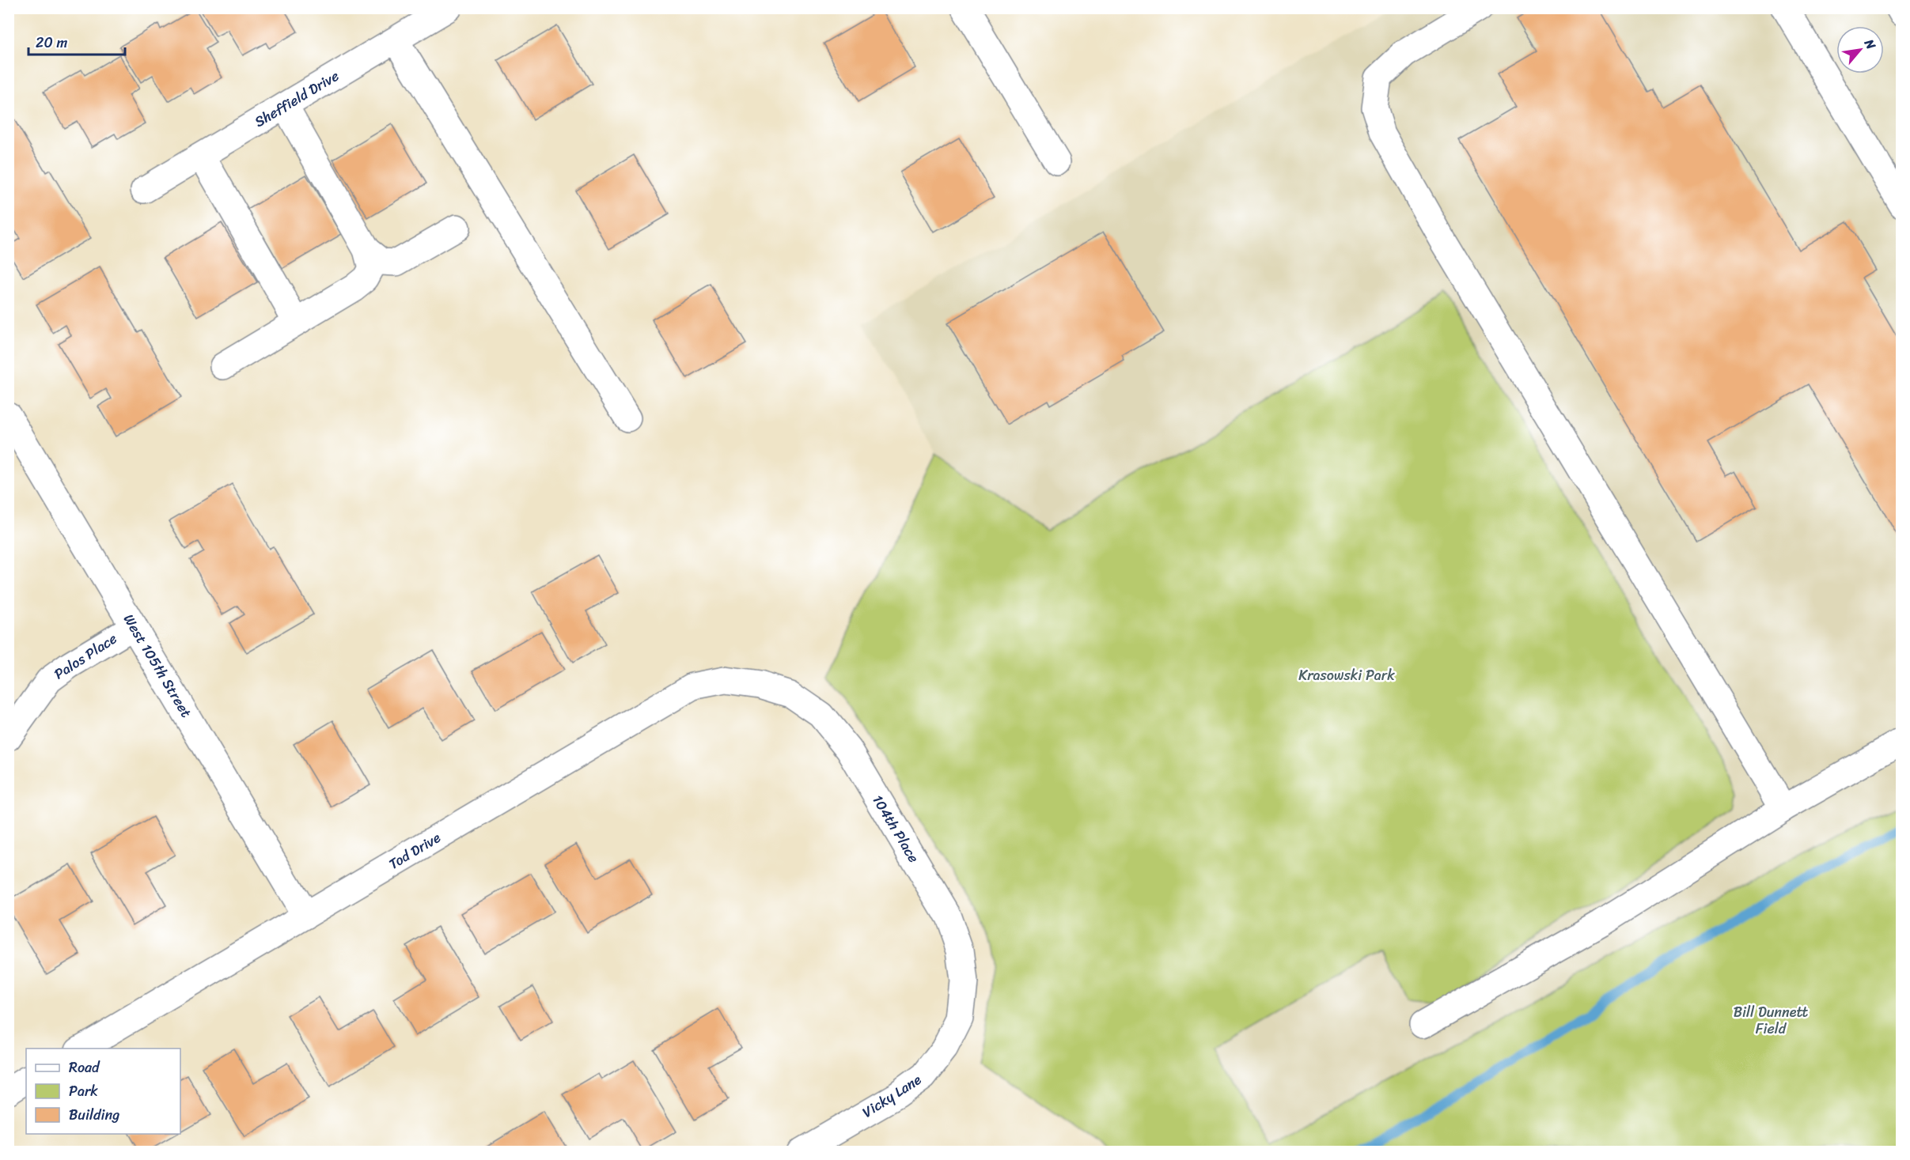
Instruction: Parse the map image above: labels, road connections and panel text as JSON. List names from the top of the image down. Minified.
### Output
{"streets":{"street":["Sheffield Drive","Palos Place","West 105th Street","104th Place","Tod Drive","Vicky Lane"]},"crossings":[["Palos Place","West 105th Street"],["West 105th Street","Tod Drive"],["104th Place","Tod Drive"],["104th Place","Vicky Lane"]],"parks":["Krasowski Park","Bill Dunnett Field"],"legend":["Road","Park","Building"],"scale_bar":"20 m","north":"top right"}
